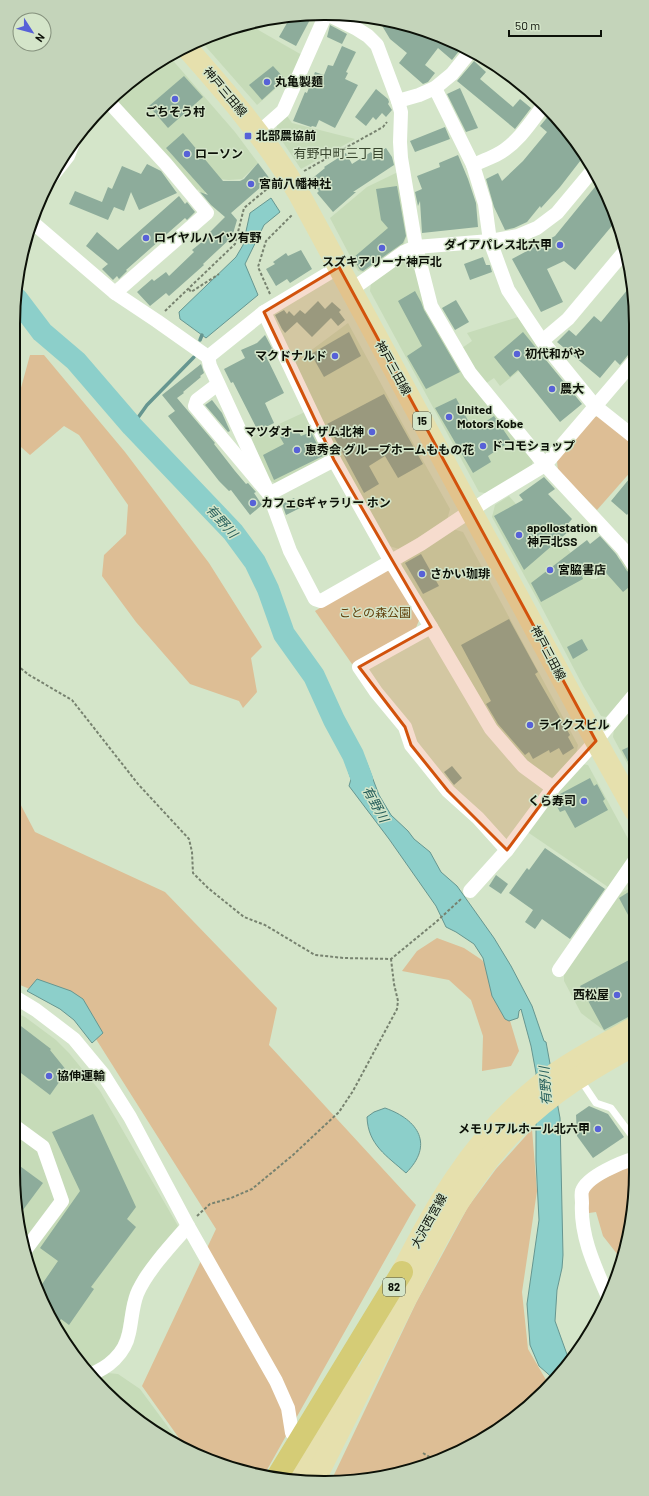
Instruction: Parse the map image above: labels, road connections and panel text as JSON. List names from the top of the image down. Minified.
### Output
{"streets":{"main road":["神戸三田線","15","大沢西宮線","82"]},"districts":["有野中町三丁目"],"water":["有野川"],"parks":["ことの森公園"],"places":{"other":["丸亀製麺","ごちそう村","ローソン","宮前八幡神社","ロイヤルハイツ有野","ダイアパレス北六甲","スズキアリーナ神戸北","初代和がや","マクドナルド","農大","United Motors Kobe","マツダオートザム北神","ドコモショップ","恵秀会 グループホームももの花","カフェGギャラリー ホン","apollostation 神戸北SS","宮脇書店","さかい珈琲","ライクスビル","くら寿司","西松屋","協伸運輸","メモリアルホール北六甲"],"transit":["北部農協前"]},"scale_bar":"50 m","north":"bottom right"}
